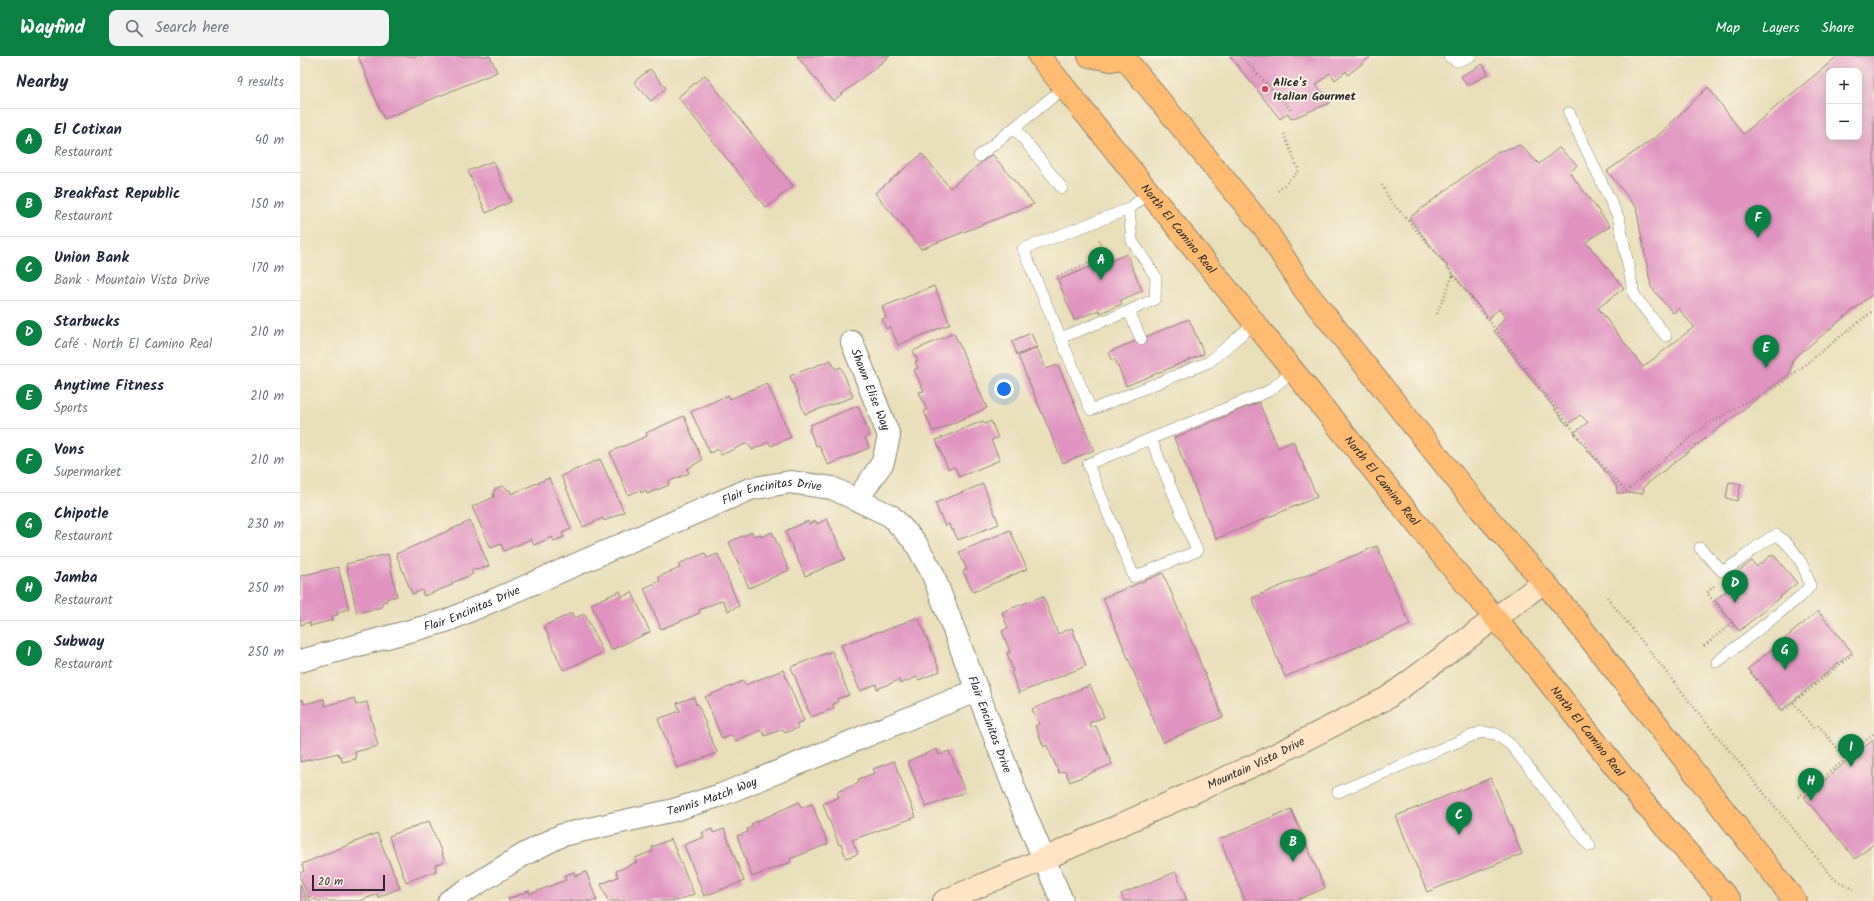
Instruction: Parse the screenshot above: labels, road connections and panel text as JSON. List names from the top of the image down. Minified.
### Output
{"streets":{"main road":["North El Camino Real","Mountain Vista Drive"],"street":["Shawn Elise Way","Flair Encinitas Drive","Tennis Match Way"]},"crossings":[["North El Camino Real","Mountain Vista Drive"],["Shawn Elise Way","Flair Encinitas Drive"],["Flair Encinitas Drive","Mountain Vista Drive"],["Flair Encinitas Drive","Tennis Match Way"]],"places":["Alice's Italian Gourmet"],"scale_bar":"20 m","page":{"header":"Wayfind","search":"Search here","nav":["Map","Layers","Share"],"heading":["Nearby","9 results"],"map_buttons":["+","−"],"list":[{"mark":"A","name":"El Cotixan","note":"Restaurant","value":"40 m"},{"mark":"B","name":"Breakfast Republic","note":"Restaurant","value":"150 m"},{"mark":"C","name":"Union Bank","note":"Bank · Mountain Vista Drive","value":"170 m"},{"mark":"D","name":"Starbucks","note":"Café · North El Camino Real","value":"210 m"},{"mark":"E","name":"Anytime Fitness","note":"Sports","value":"210 m"},{"mark":"F","name":"Vons","note":"Supermarket","value":"210 m"},{"mark":"G","name":"Chipotle","note":"Restaurant","value":"230 m"},{"mark":"H","name":"Jamba","note":"Restaurant","value":"250 m"},{"mark":"I","name":"Subway","note":"Restaurant","value":"250 m"}],"pins":["F","A","E","D","G","I","H","C","B"],"scale":"20 m"}}
